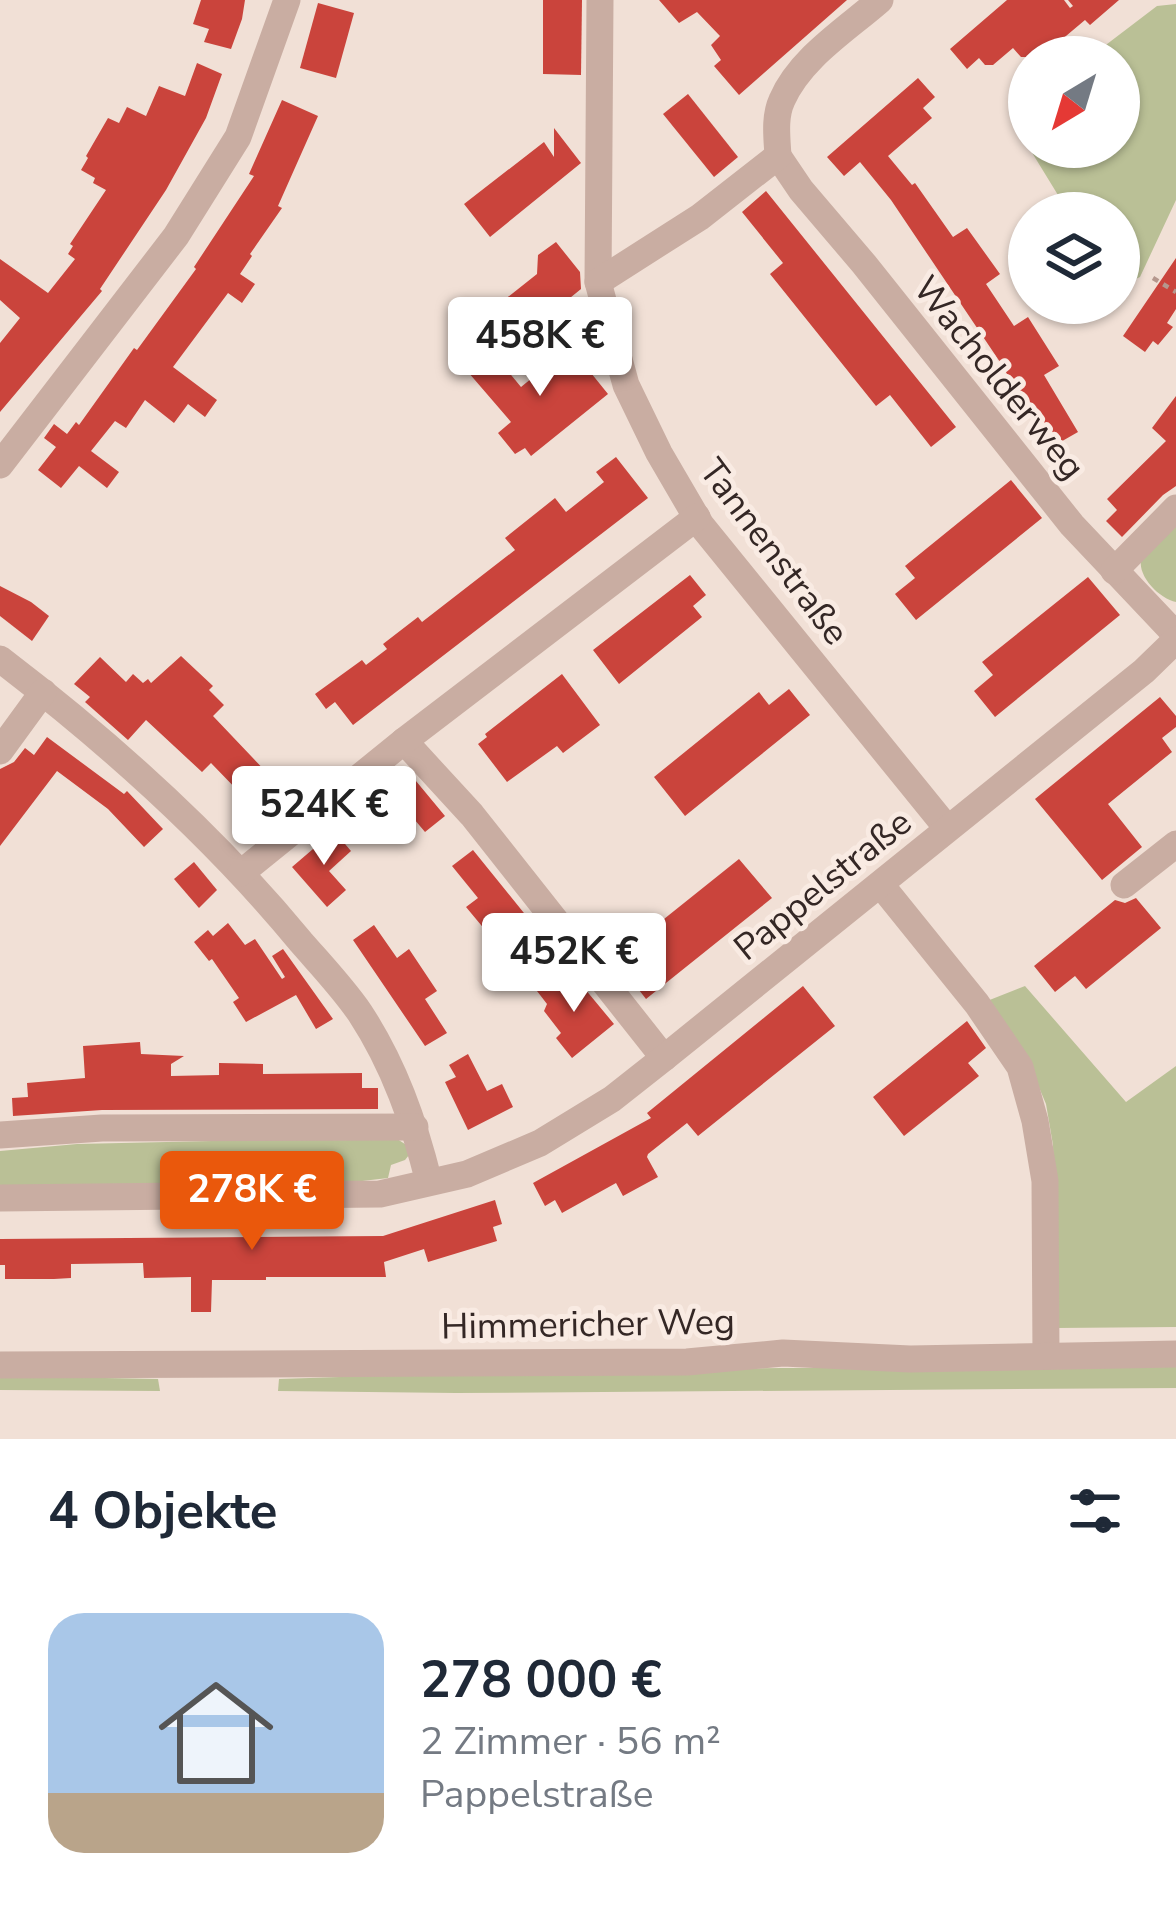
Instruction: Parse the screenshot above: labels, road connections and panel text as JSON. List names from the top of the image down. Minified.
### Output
{"streets":{"street":["Wacholderweg","Tannenstraße","Pappelstraße","Himmericher Weg"]},"crossings":[["Wacholderweg","Pappelstraße"],["Tannenstraße","Pappelstraße"]],"north":"bottom left","page":{"price":["458K €","524K €","452K €","278K €"],"heading":"4 Objekte","list":[{"name":"278 000 €","note":"2 Zimmer · 56 m² · Pappelstraße"}]}}
